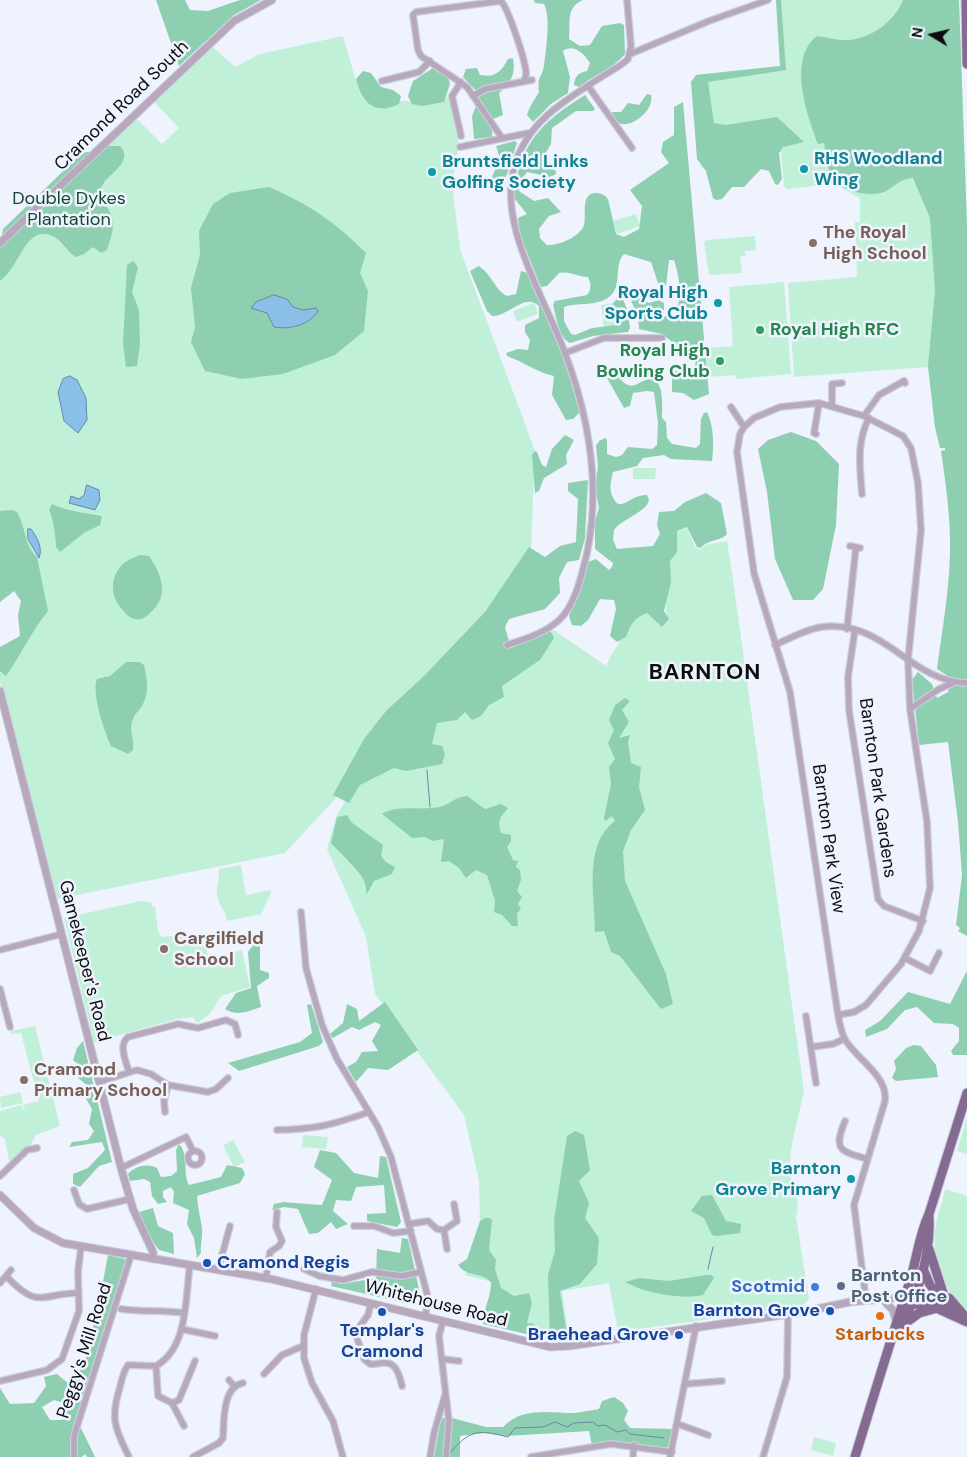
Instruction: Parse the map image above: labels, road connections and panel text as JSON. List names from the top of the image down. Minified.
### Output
{"streets":{"street":["Cramond Road South","Barnton Park Gardens","Barnton Park View","Gamekeeper's Road","Whitehouse Road","Peggy's Mill Road"]},"crossings":[["Gamekeeper's Road","Whitehouse Road"],["Whitehouse Road","Peggy's Mill Road"]],"districts":["BARNTON"],"parks":["Double Dykes Plantation"],"places":["RHS Woodland Wing","Bruntsfield Links Golfing Society","The Royal High School","Royal High Sports Club","Royal High RFC","Royal High Bowling Club","Cargilfield School","Cramond Primary School","Barnton Grove Primary","Cramond Regis","Barnton Post Office","Scotmid","Barnton Grove","Templar's Cramond","Starbucks","Braehead Grove"],"north":"left"}
